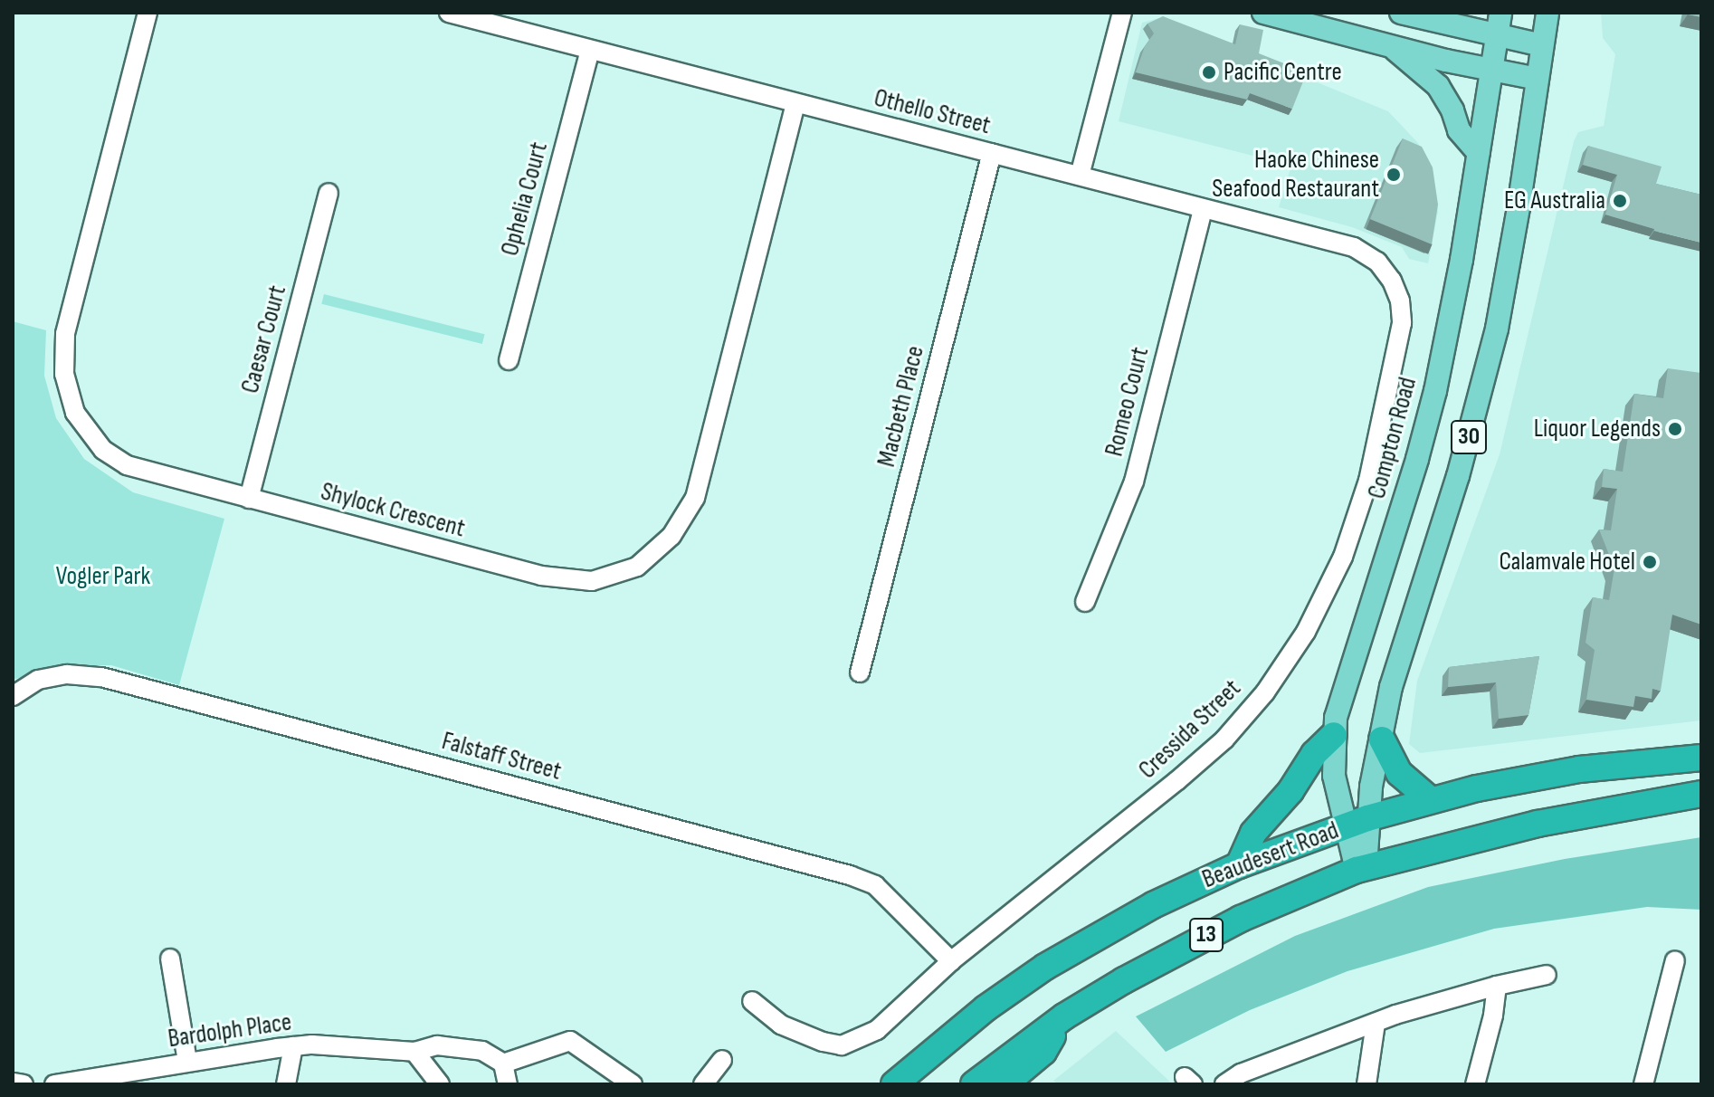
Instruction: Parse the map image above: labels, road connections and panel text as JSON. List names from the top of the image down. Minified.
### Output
{"streets":{"highway":["Beaudesert Road","13"],"main road":["30","Compton Road"],"street":["Othello Street","Ophelia Court","Caesar Court","Romeo Court","Macbeth Place","Shylock Crescent","Cressida Street","Falstaff Street","Bardolph Place"]},"crossings":[["Othello Street","Ophelia Court"],["Othello Street","Romeo Court"],["Othello Street","Macbeth Place"],["Othello Street","Shylock Crescent"],["Othello Street","Cressida Street"],["Caesar Court","Shylock Crescent"],["Compton Road","Beaudesert Road"],["Cressida Street","Falstaff Street"]],"parks":["Vogler Park"],"places":["Pacific Centre","Haoke Chinese Seafood Restaurant","EG Australia","Liquor Legends","Calamvale Hotel"]}
